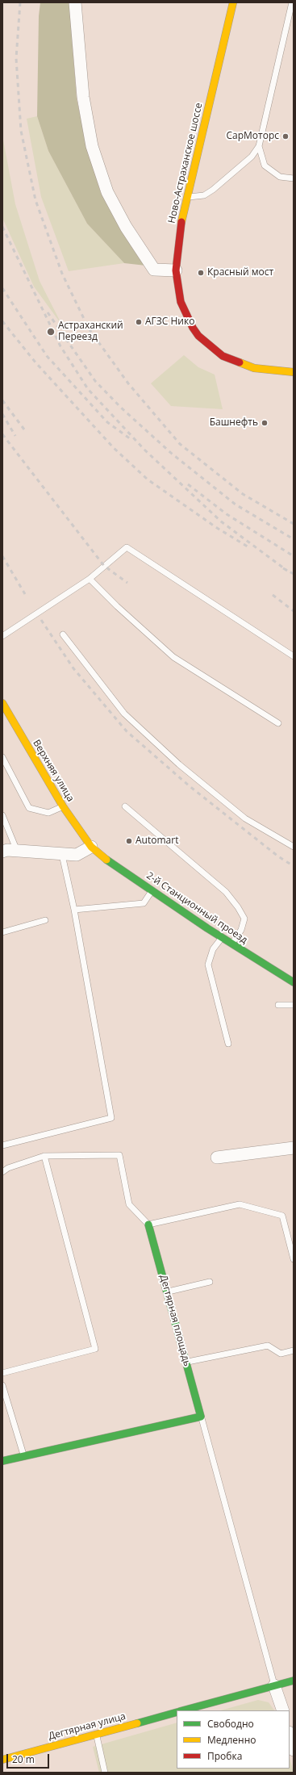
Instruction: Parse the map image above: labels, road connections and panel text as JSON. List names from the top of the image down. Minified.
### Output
{"streets":{"main road":["Ново-Астраханское шоссе","Верхняя улица","2-й Станционный проезд","Дегтярная площадь","Дегтярная улица"]},"crossings":[["Верхняя улица","2-й Станционный проезд"]],"places":["СарМоторс","Красный мост","АГЗС Нико","Астраханский Переезд","Башнефть","Automart"],"legend":["Свободно","Медленно","Пробка"],"scale_bar":"20 m"}
